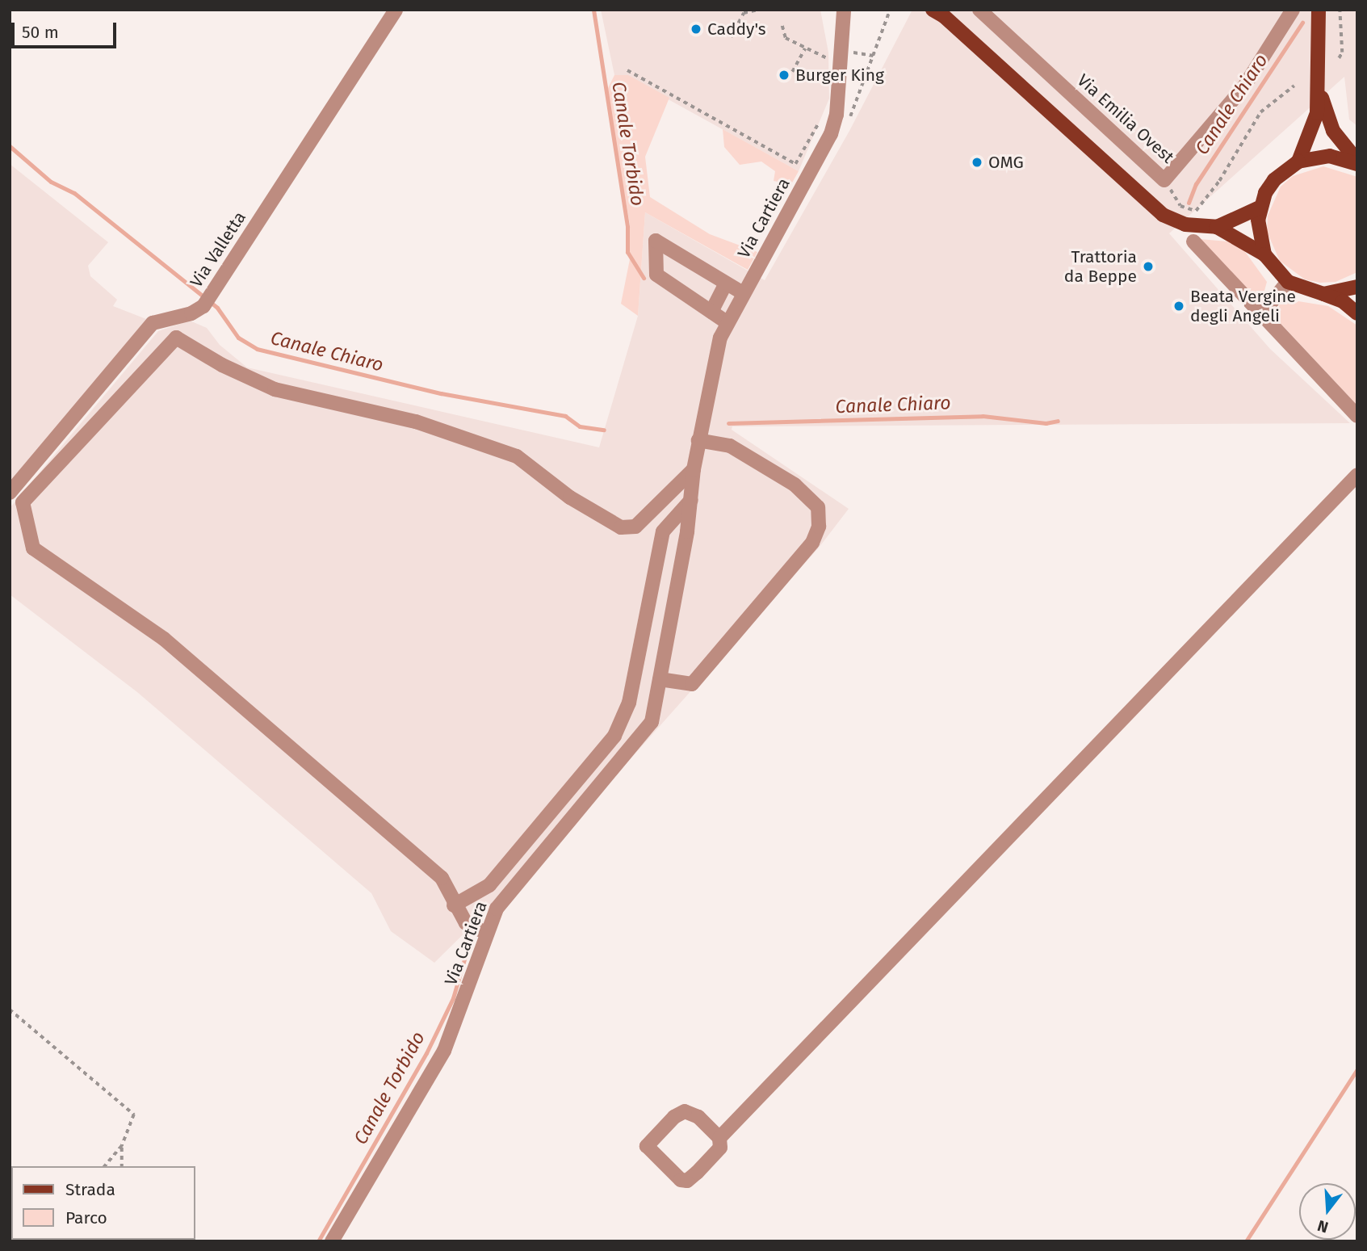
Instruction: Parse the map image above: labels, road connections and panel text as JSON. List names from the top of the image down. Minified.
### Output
{"streets":{"street":["Via Emilia Ovest","Via Cartiera","Via Valletta"]},"water":["Canale Chiaro","Canale Torbido"],"places":["Caddy's","Burger King","OMG","Trattoria da Beppe","Beata Vergine degli Angeli"],"legend":["Strada","Parco"],"scale_bar":"50 m","north":"bottom"}
